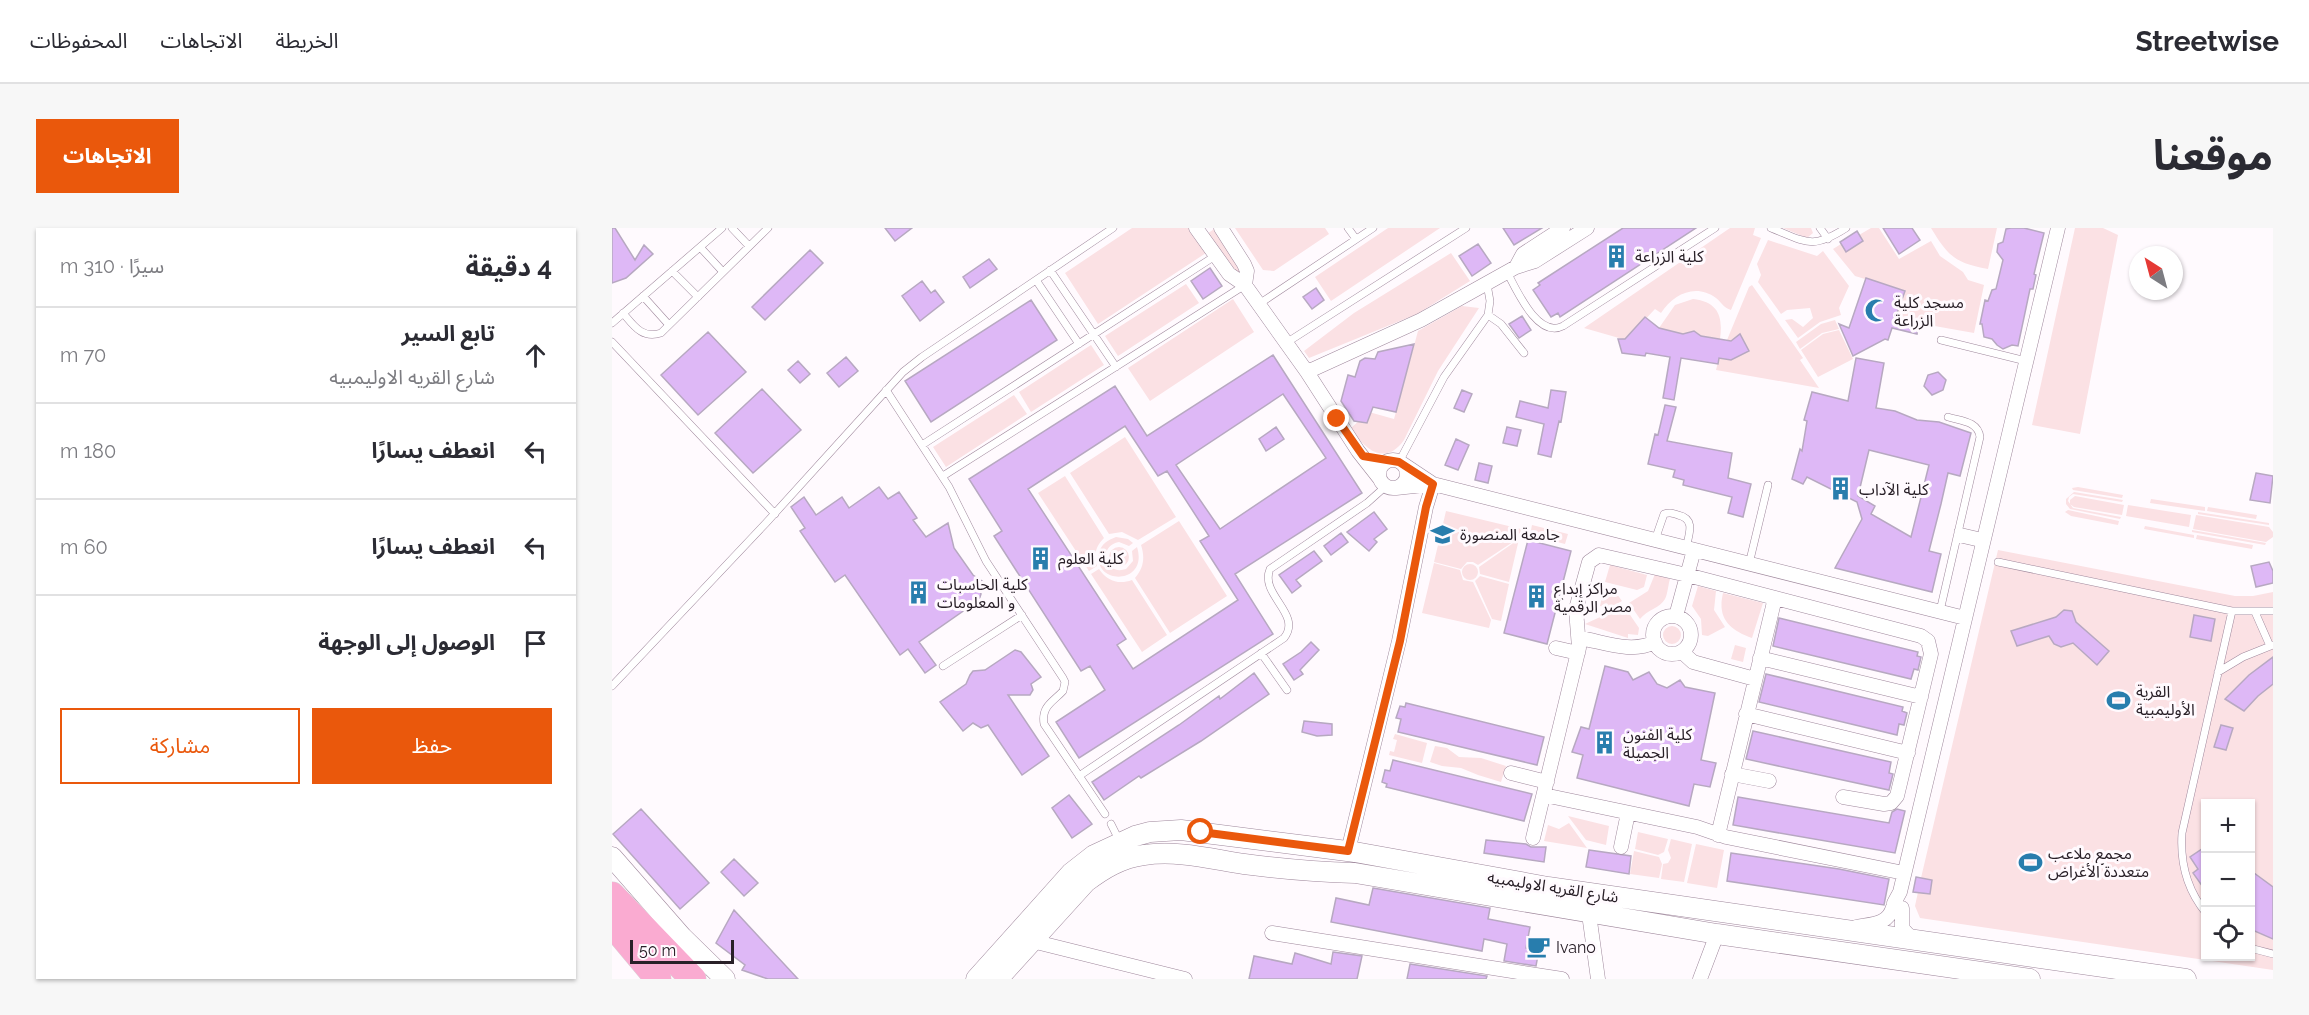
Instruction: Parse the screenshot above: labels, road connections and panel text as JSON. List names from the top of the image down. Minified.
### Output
{"streets":{"main road":["شارع القريه الاوليمبيه"]},"places":{"building":["كلية الزراعة","كلية الآداب","كلية العلوم","كلية الحاسبات و المعلومات","مراكز إبداع مصر الرقمية","كلية الفنون الجميلة"],"mosque":["مسجد كلية الزراعة"],"school or university":["جامعة المنصورة"],"sports":["القرية الأوليمبية","مجمع ملاعب متعددة الأغراض"],"cafe":["Ivano"]},"scale_bar":"50 m","north":"top left","page":{"header":"Streetwise","nav":["الخريطة","الاتجاهات","المحفوظات"],"title":"موقعنا","buttons":["الاتجاهات",["حفظ","مشاركة"]],"heading":["4 دقيقة","سيرًا · 310 m"],"list":[["تابع السير","شارع القريه الاوليمبيه","70 m"],["انعطف يسارًا","180 m"],["انعطف يسارًا","60 m"],"الوصول إلى الوجهة"],"map_buttons":["+","−"],"scale":"50 m"}}
